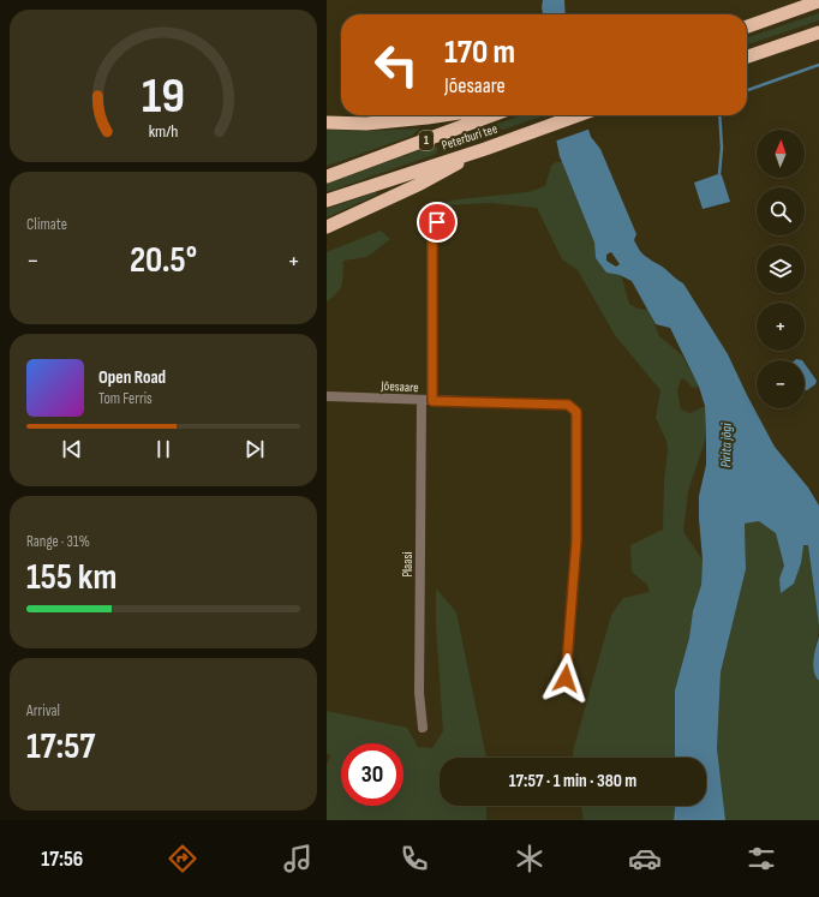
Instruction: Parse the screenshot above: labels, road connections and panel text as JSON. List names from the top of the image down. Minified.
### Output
{"streets":{"highway":["Peterburi tee","1"],"street":["Jõesaare","Plaasi"]},"crossings":[["Jõesaare","Plaasi"]],"water":["Pirita jõgi"],"north":"top","page":{"turn":["170 m","Jõesaare"],"map_buttons":["+","−"],"tile":["Climate",["Range · 31%","155 km"],["Arrival","17:57"]],"heat":["−","20.5°","+"],"song":["Open Road","Tom Ferris"],"limit":"30","trip":"17:57 · 1 min · 380 m","tabs":"17:56","gauge":["19","km/h"]}}
